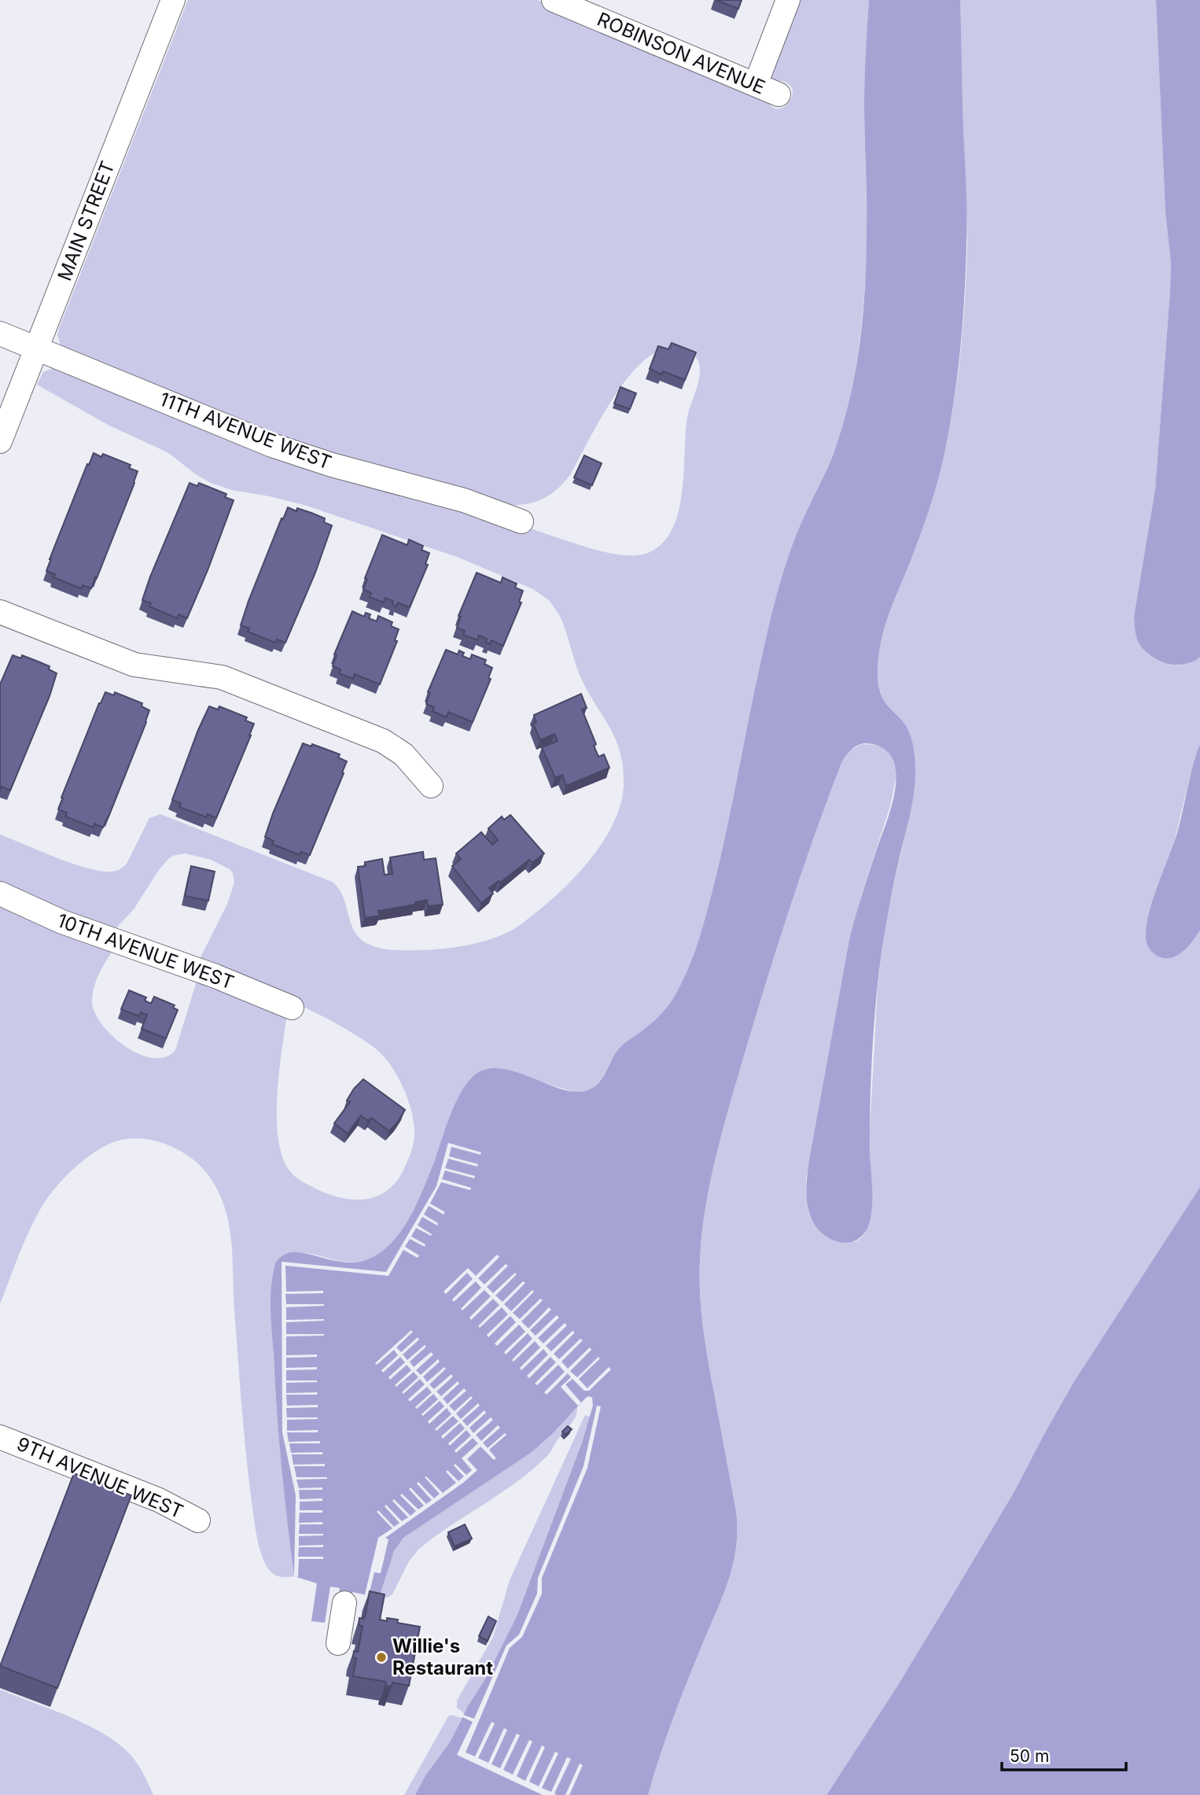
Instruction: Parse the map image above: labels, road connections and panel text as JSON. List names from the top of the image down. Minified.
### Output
{"streets":{"street":["ROBINSON AVENUE","MAIN STREET","11TH AVENUE WEST","10TH AVENUE WEST","9TH AVENUE WEST"]},"crossings":[["MAIN STREET","11TH AVENUE WEST"]],"places":["Willie's Restaurant"],"scale_bar":"50 m"}
